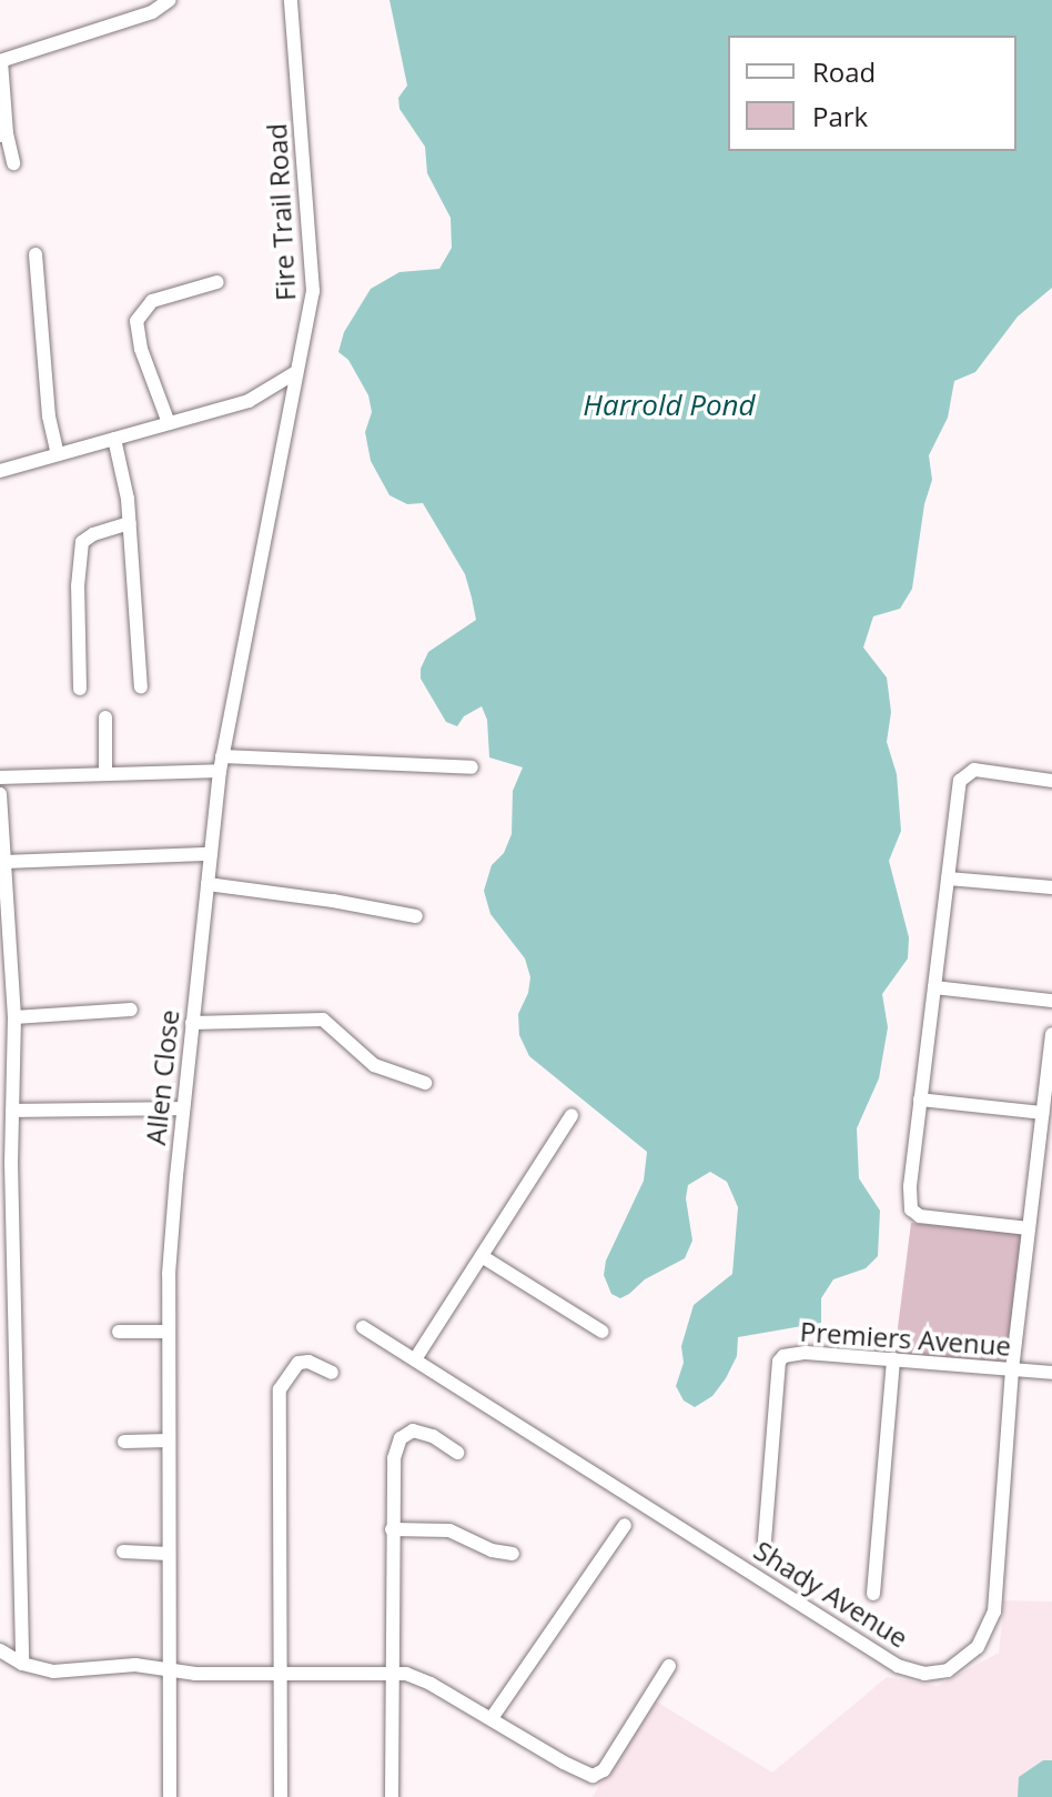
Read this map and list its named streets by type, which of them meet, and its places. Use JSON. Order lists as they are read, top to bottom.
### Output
{
  "streets": {
    "street": [
      "Fire Trail Road",
      "Allen Close",
      "Premiers Avenue",
      "Shady Avenue"
    ]
  },
  "crossings": [
    ["Fire Trail Road", "Allen Close"],
    ["Premiers Avenue", "Shady Avenue"]
  ],
  "water": ["Harrold Pond"],
  "legend": ["Road", "Park"]
}
